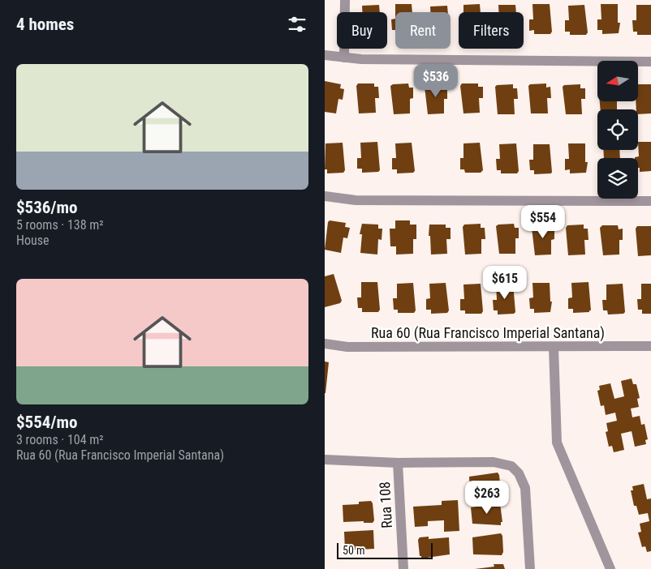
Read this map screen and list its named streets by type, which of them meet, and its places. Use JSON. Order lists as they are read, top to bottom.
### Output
{
  "streets": {
    "street": ["Rua 60 (Rua Francisco Imperial Santana)", "Rua 108"]
  },
  "scale_bar": "50 m",
  "north": "left",
  "page": {
    "heading": "4 homes",
    "chip": ["Buy", "Rent", "Filters"],
    "list": [
      {
        "name": "$536/mo",
        "note": "5 rooms · 138 m² · House"
      },
      {
        "name": "$554/mo",
        "note": "3 rooms · 104 m² · Rua 60 (Rua Francisco Imperial Santana)"
      }
    ],
    "price": [
      "$536",
      "$554",
      "$615",
      "$263"
    ],
    "scale": "50 m"
  }
}
